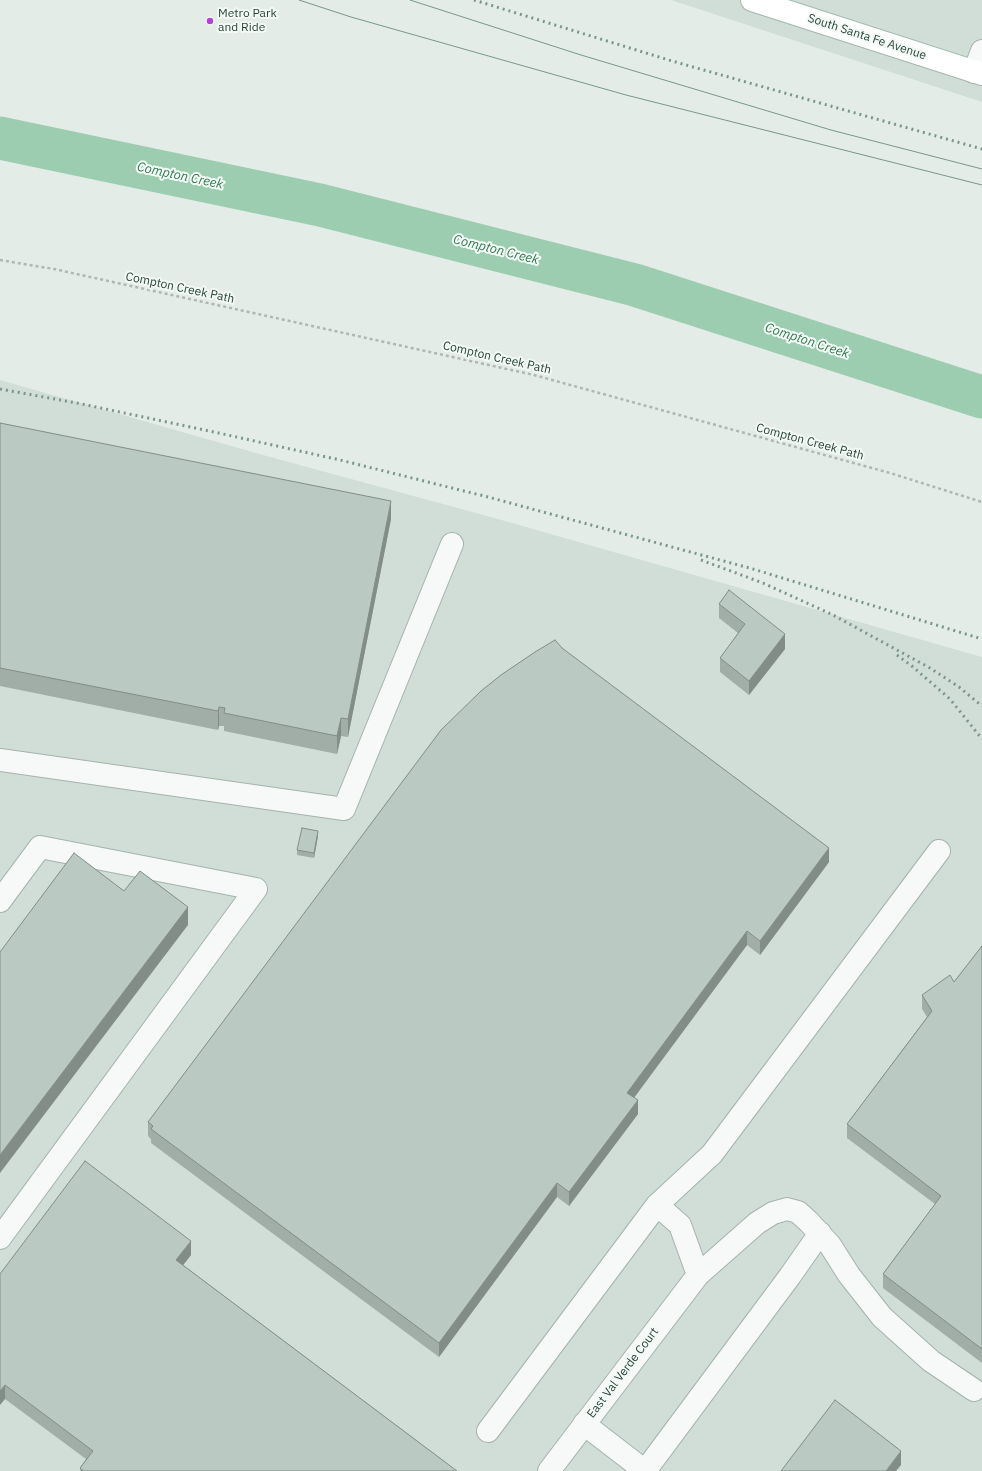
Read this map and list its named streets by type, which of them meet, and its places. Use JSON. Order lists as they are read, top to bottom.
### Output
{
  "streets": {
    "main road": ["South Santa Fe Avenue"],
    "street": ["East Val Verde Court"],
    "path": ["Compton Creek Path"]
  },
  "water": ["Compton Creek"],
  "places": ["Metro Park and Ride"]
}
